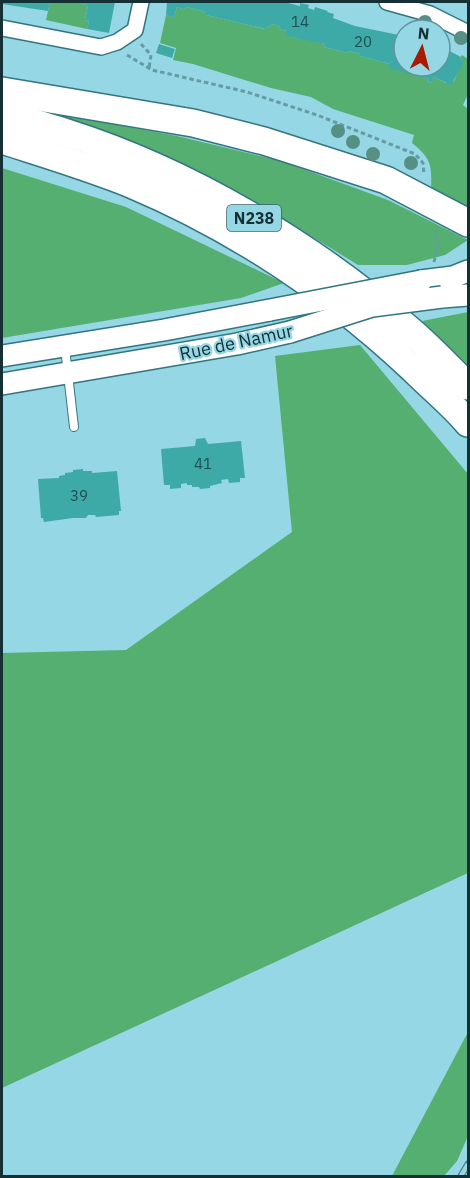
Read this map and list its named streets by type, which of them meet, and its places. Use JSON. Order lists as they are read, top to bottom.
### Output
{
  "streets": {
    "highway": ["N238"],
    "main road": ["Rue de Namur"]
  },
  "house_numbers": [
    "14",
    "20",
    "41",
    "39"
  ],
  "north": "top"
}
